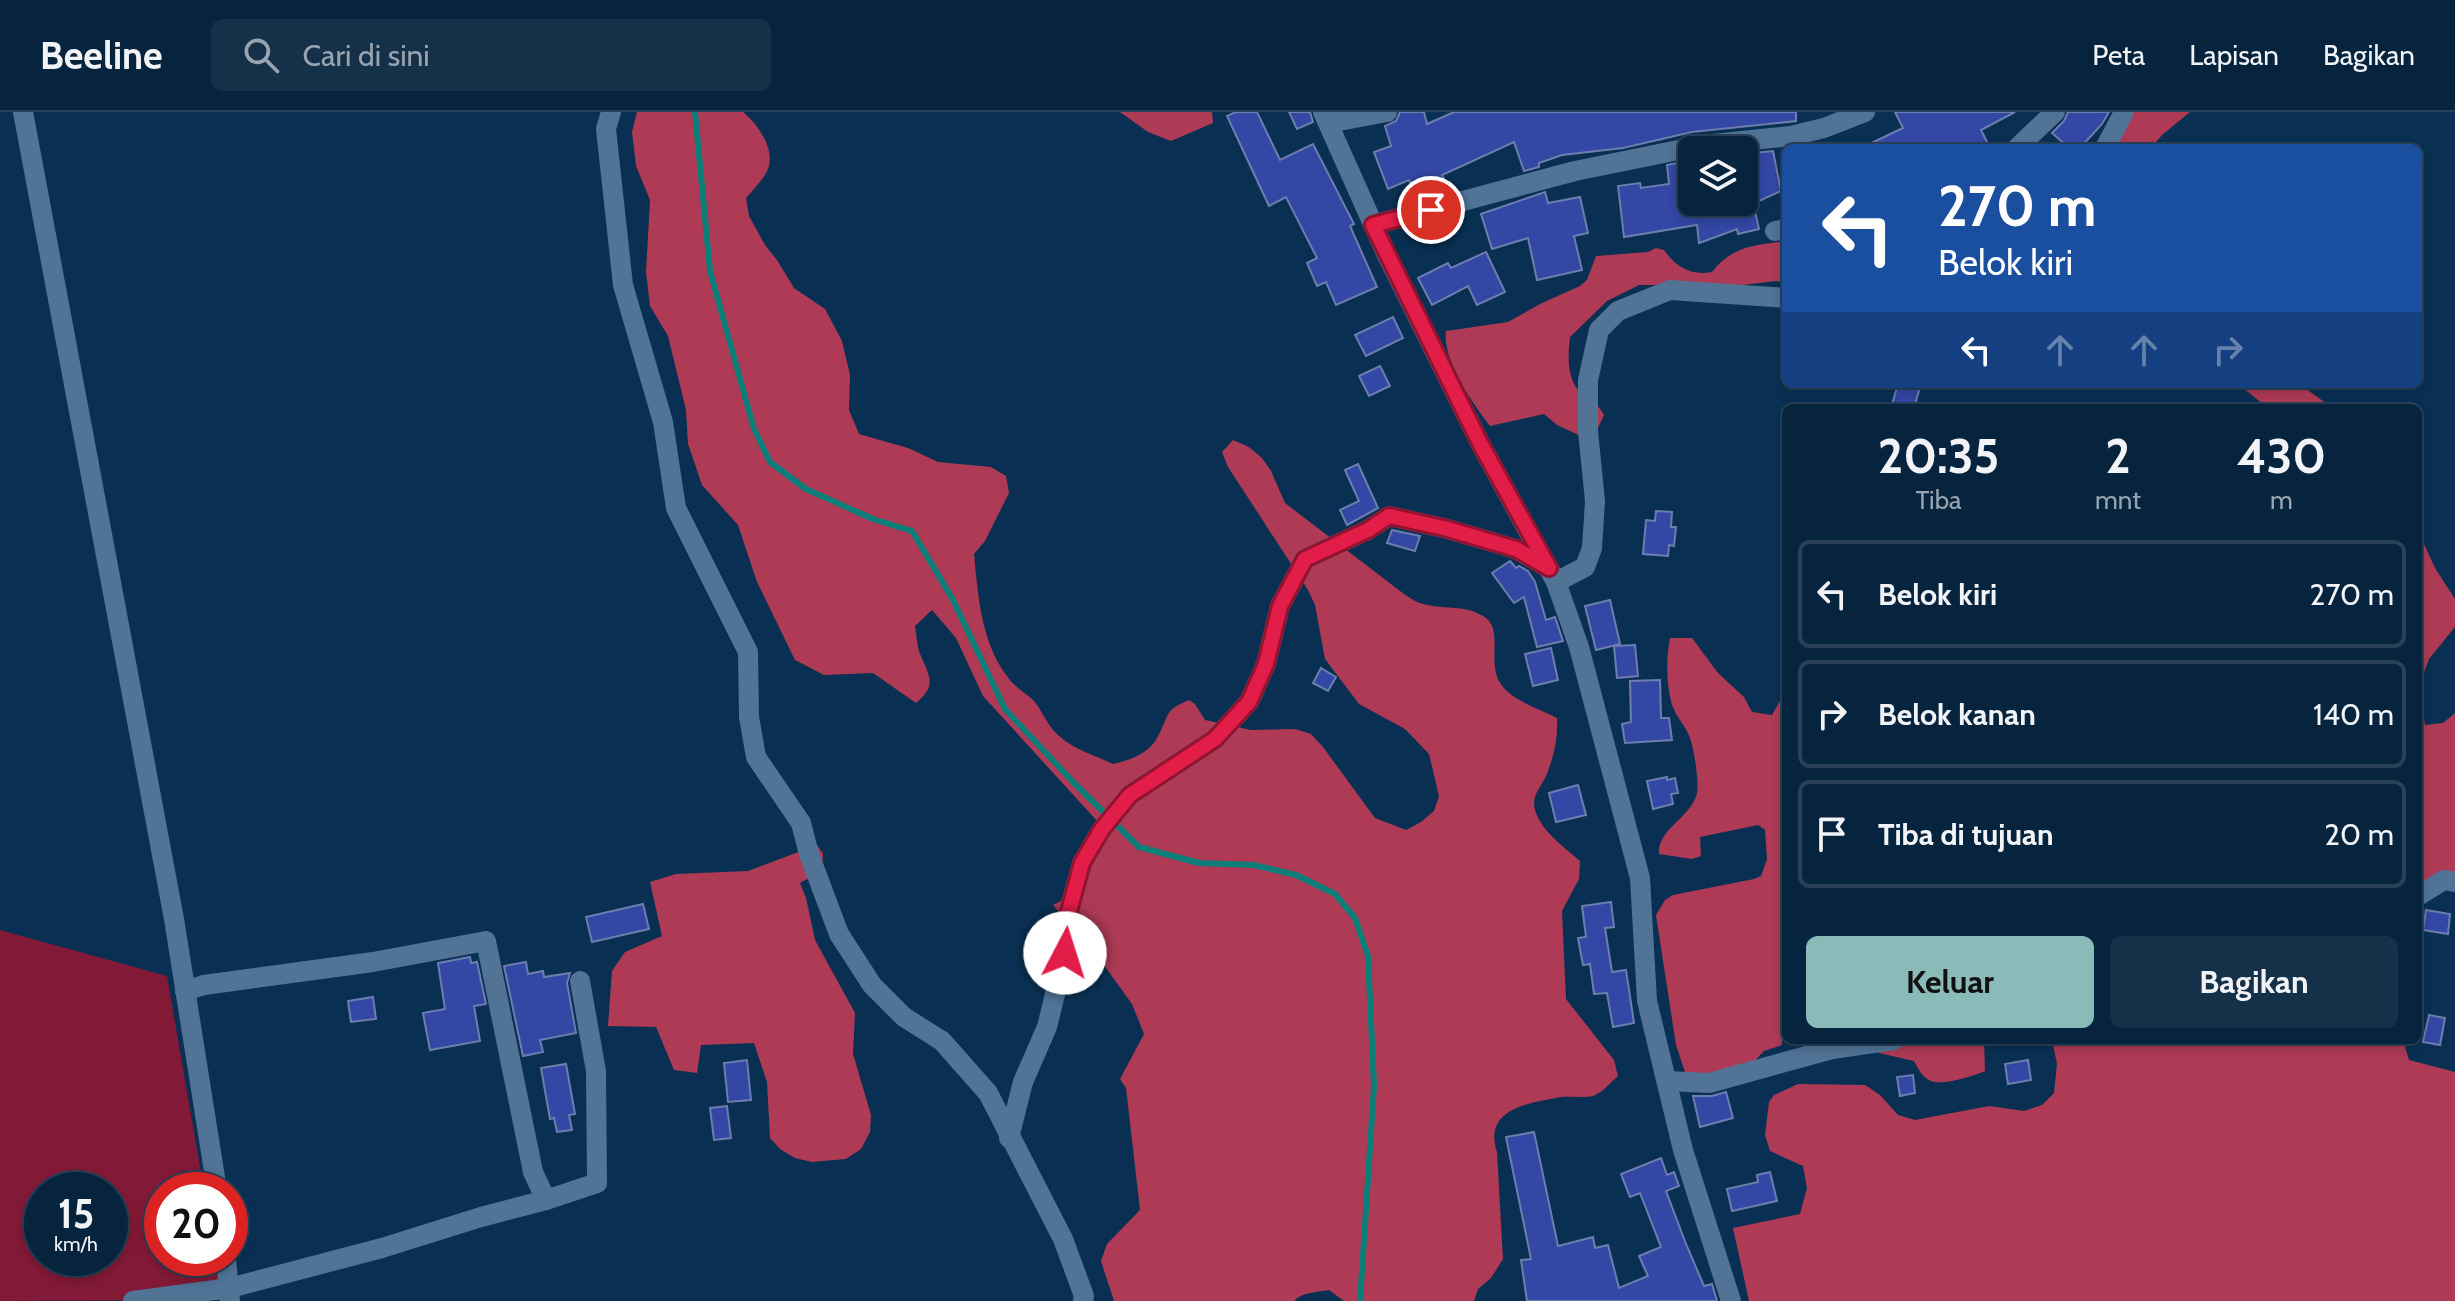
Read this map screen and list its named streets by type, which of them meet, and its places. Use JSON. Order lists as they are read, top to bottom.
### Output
{
  "page": {
    "header": "Beeline",
    "search": "Cari di sini",
    "nav": ["Peta", "Lapisan", "Bagikan"],
    "turn": ["270 m", "Belok kiri"],
    "eta": [
      "20:35",
      "Tiba",
      "2",
      "mnt",
      "430",
      "m"
    ],
    "list": [
      {
        "name": "Belok kiri",
        "value": "270 m"
      },
      {
        "name": "Belok kanan",
        "value": "140 m"
      },
      {
        "name": "Tiba di tujuan",
        "value": "20 m"
      }
    ],
    "buttons": ["Keluar", "Bagikan"],
    "speed": "15 km/h",
    "limit": "20"
  }
}
